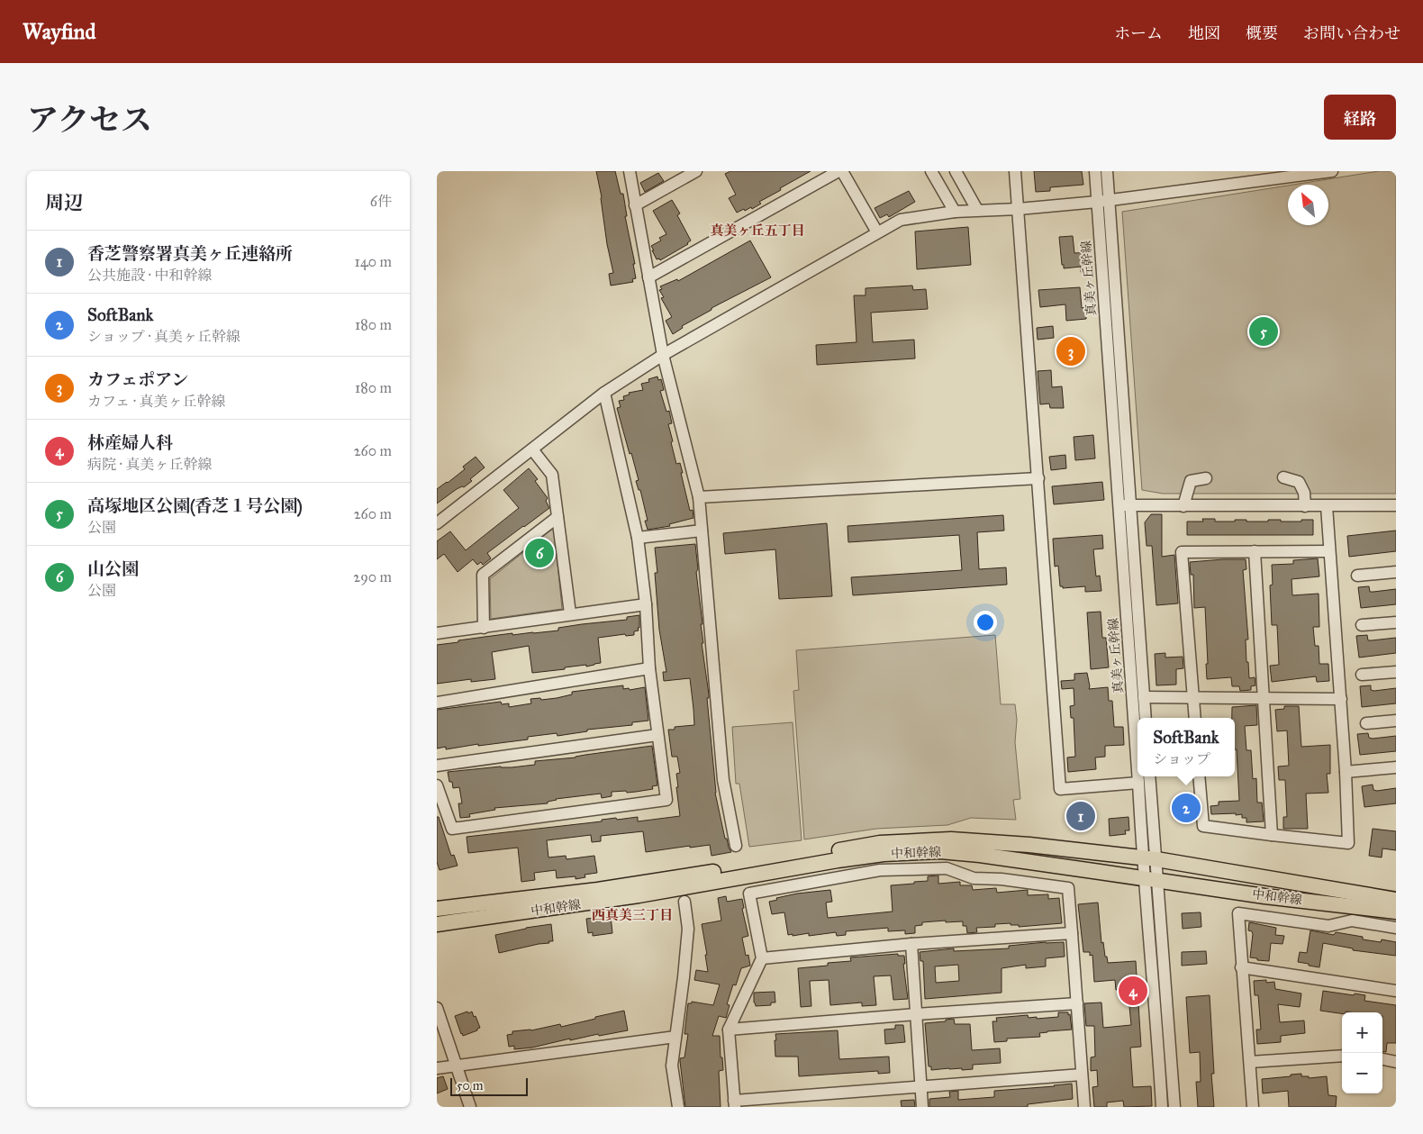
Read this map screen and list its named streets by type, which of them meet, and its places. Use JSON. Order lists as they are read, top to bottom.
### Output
{
  "streets": {
    "main road": ["中和幹線"],
    "street": ["真美ヶ丘幹線"]
  },
  "crossings": [
    ["真美ヶ丘幹線", "中和幹線"]
  ],
  "districts": ["真美ヶ丘五丁目", "西真美三丁目"],
  "scale_bar": "50 m",
  "north": "top left",
  "page": {
    "header": "Wayfind",
    "nav": [
      "ホーム",
      "地図",
      "概要",
      "お問い合わせ"
    ],
    "title": "アクセス",
    "buttons": "経路",
    "heading": ["周辺", "6件"],
    "list": [
      {
        "mark": "1",
        "name": "香芝警察署真美ヶ丘連絡所",
        "note": "公共施設 · 中和幹線",
        "value": "140 m"
      },
      {
        "mark": "2",
        "name": "SoftBank",
        "note": "ショップ · 真美ヶ丘幹線",
        "value": "180 m"
      },
      {
        "mark": "3",
        "name": "カフェポアン",
        "note": "カフェ · 真美ヶ丘幹線",
        "value": "180 m"
      },
      {
        "mark": "4",
        "name": "林産婦人科",
        "note": "病院 · 真美ヶ丘幹線",
        "value": "260 m"
      },
      {
        "mark": "5",
        "name": "高塚地区公園(香芝１号公園)",
        "note": "公園",
        "value": "260 m"
      },
      {
        "mark": "6",
        "name": "山公園",
        "note": "公園",
        "value": "290 m"
      }
    ],
    "pins": [
      "5",
      "3",
      "6",
      "2",
      "1",
      "4"
    ],
    "popup": ["SoftBank", "ショップ"],
    "map_buttons": ["+", "−"],
    "scale": "50 m"
  }
}
